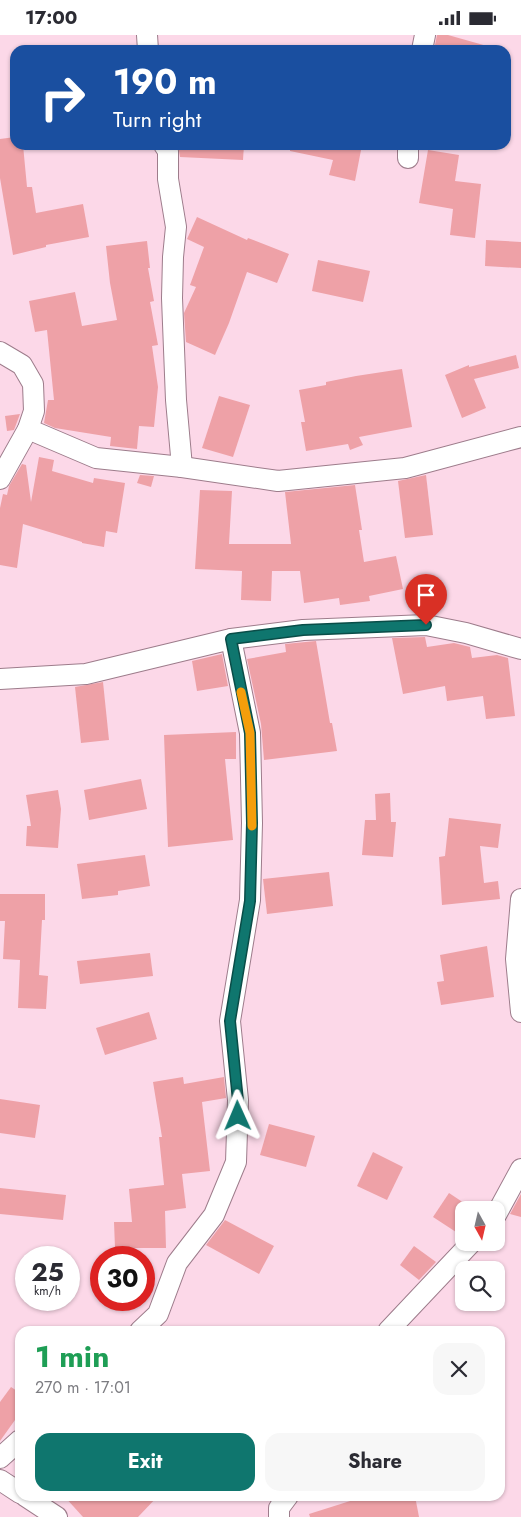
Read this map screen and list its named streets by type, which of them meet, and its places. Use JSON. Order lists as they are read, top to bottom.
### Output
{
  "north": "bottom",
  "page": {
    "status": "17:00",
    "turn": ["190 m", "Turn right"],
    "speed": "25 km/h",
    "limit": "30",
    "heading": ["1 min", "270 m · 17:01"],
    "buttons": ["Exit", "Share"]
  }
}
